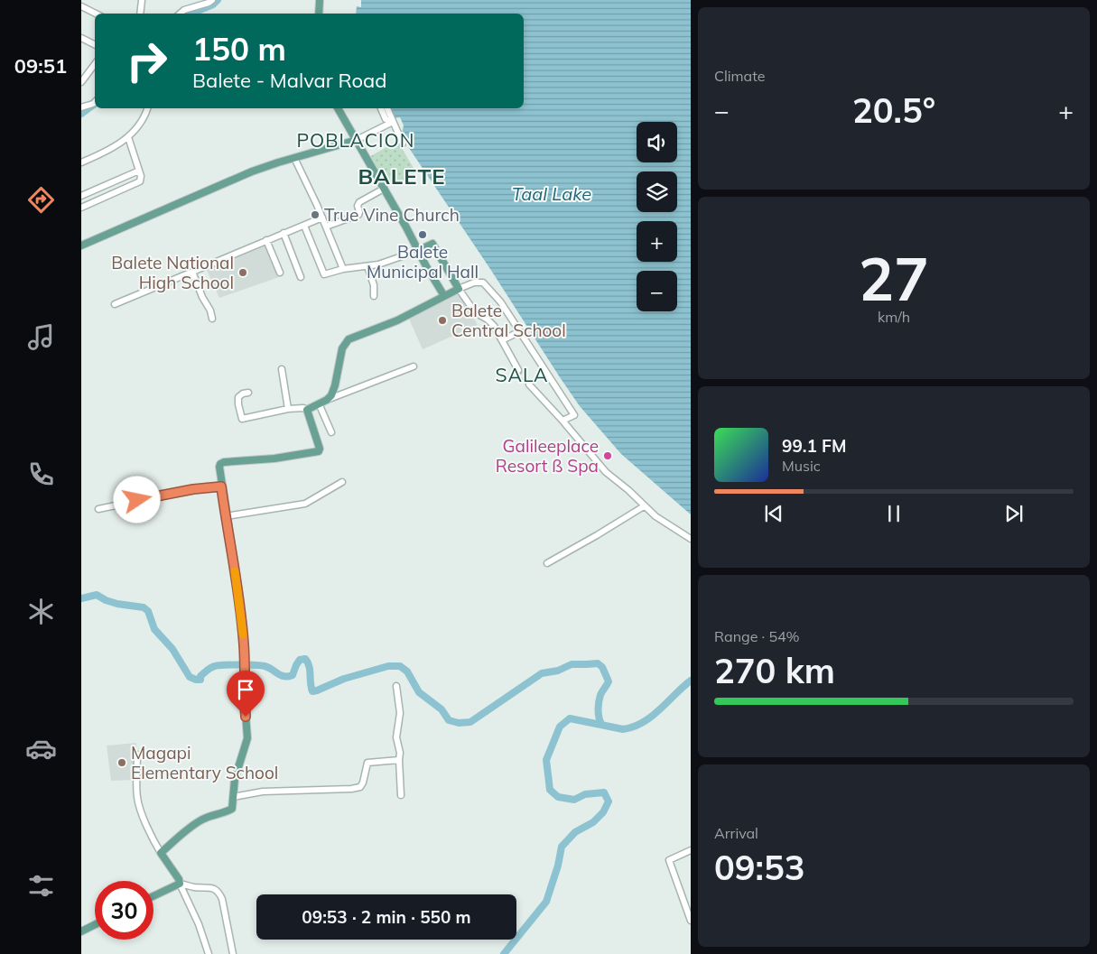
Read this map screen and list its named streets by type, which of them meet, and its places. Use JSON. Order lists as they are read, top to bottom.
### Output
{
  "districts": ["POBLACION", "BALETE", "SALA"],
  "water": ["Taal Lake"],
  "places": [
    "True Vine Church",
    "Balete Municipal Hall",
    "Balete National High School",
    "Balete Central School",
    "Galileeplace Resort ß Spa",
    "Magapi Elementary School"
  ],
  "page": {
    "tabs": "09:51",
    "tile": [
      "Climate",
      ["27", "km/h"],
      ["Range · 54%", "270 km"],
      ["Arrival", "09:53"]
    ],
    "turn": ["150 m", "Balete - Malvar Road"],
    "heat": ["−", "20.5°", "+"],
    "map_buttons": ["+", "−"],
    "song": ["99.1 FM", "Music"],
    "limit": "30",
    "trip": "09:53 · 2 min · 550 m"
  }
}
